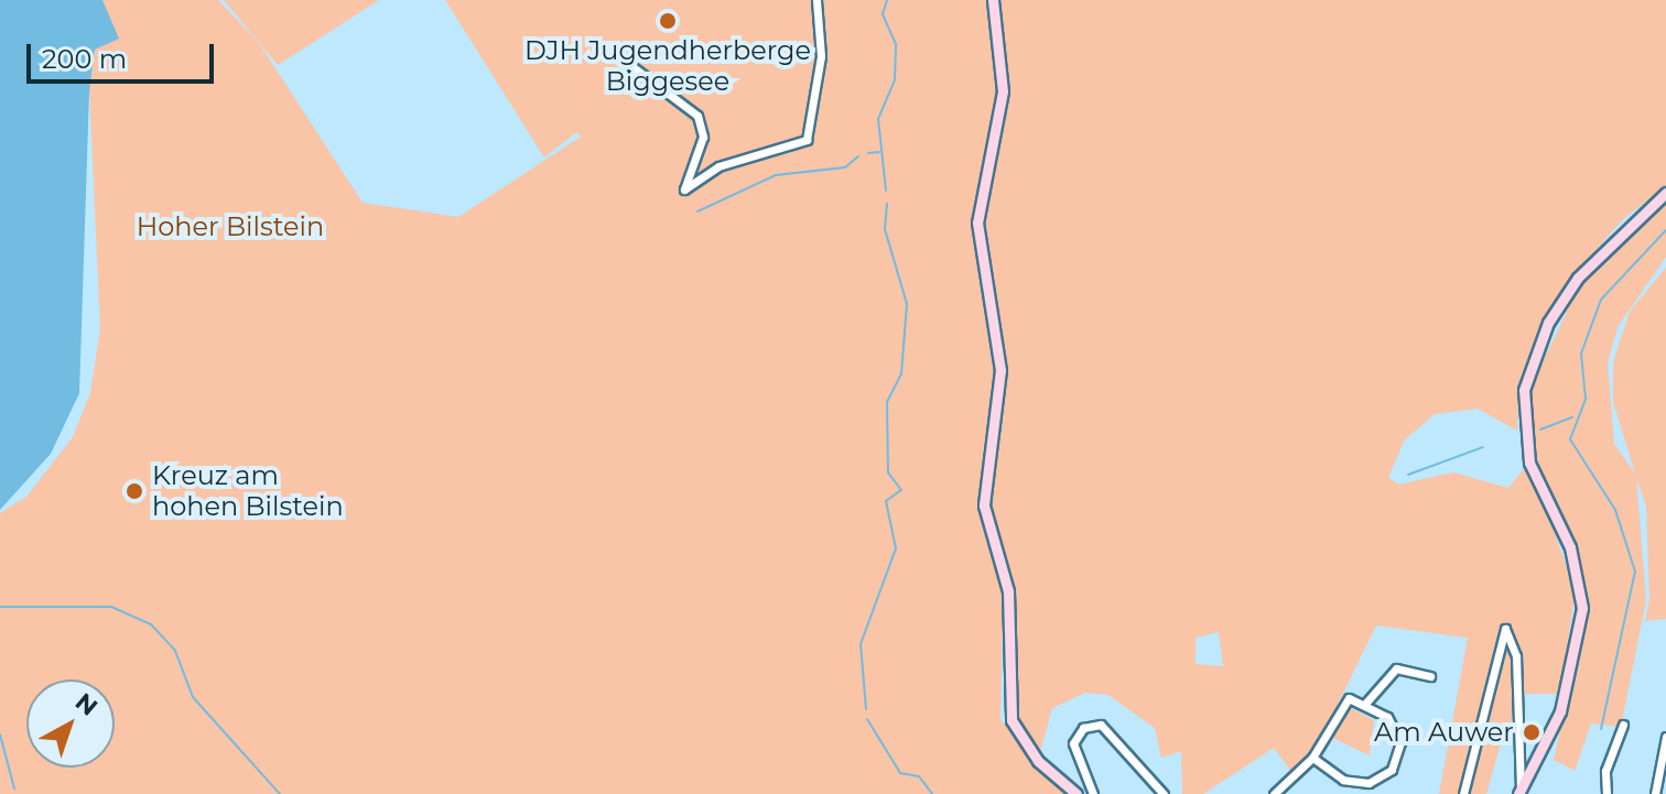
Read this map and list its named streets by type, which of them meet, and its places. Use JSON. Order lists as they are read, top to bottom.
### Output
{
  "parks": ["Hoher Bilstein"],
  "places": ["DJH Jugendherberge Biggesee", "Kreuz am hohen Bilstein", "Am Auwer"],
  "scale_bar": "200 m",
  "north": "top right"
}
